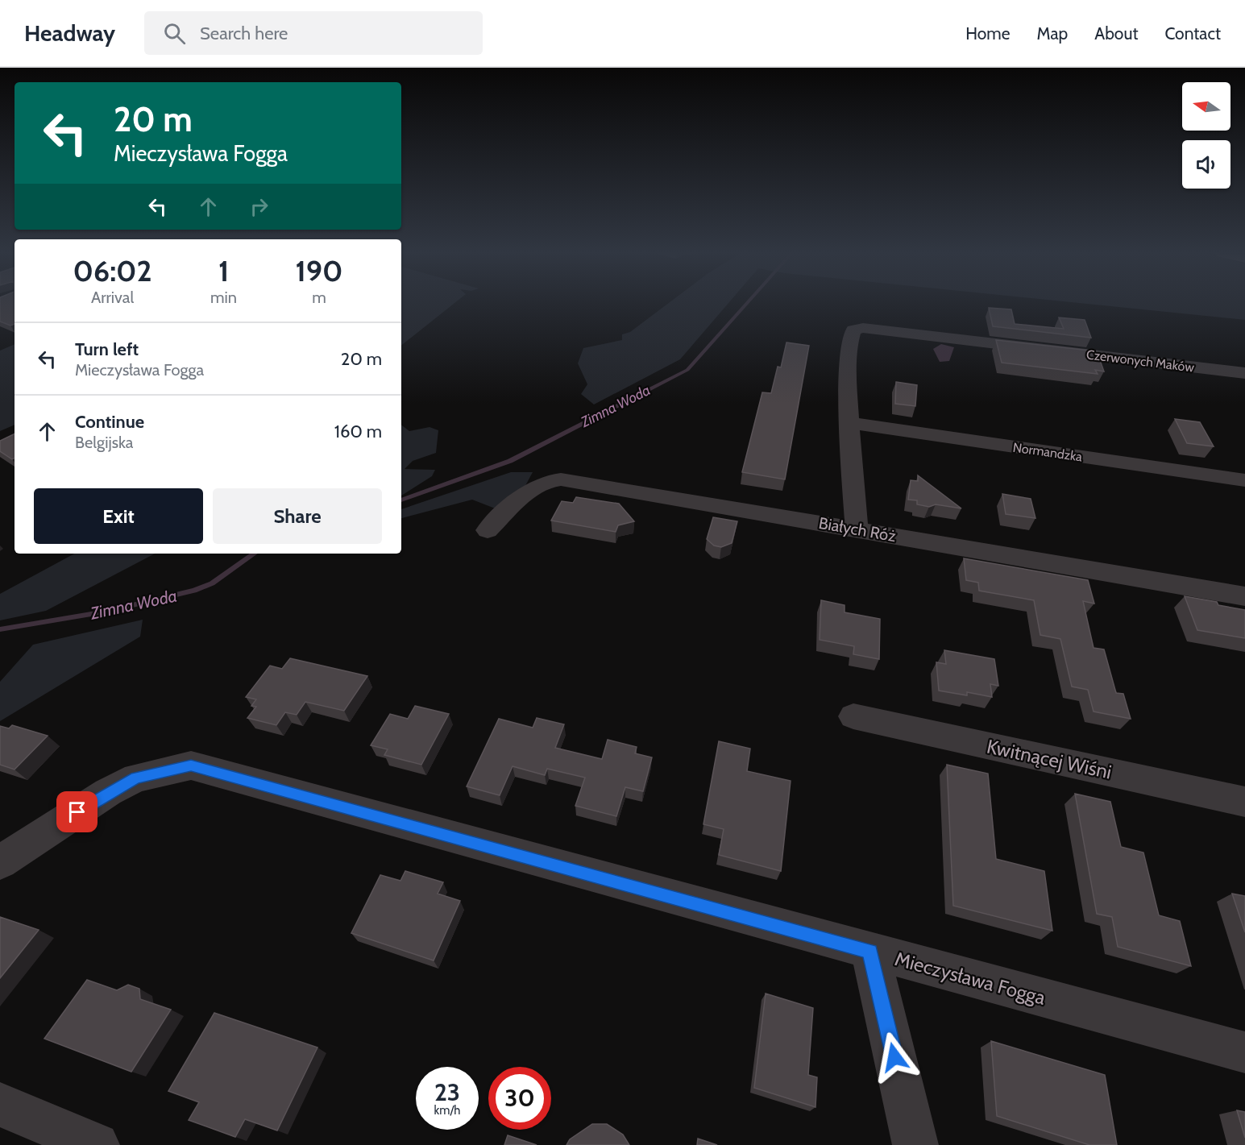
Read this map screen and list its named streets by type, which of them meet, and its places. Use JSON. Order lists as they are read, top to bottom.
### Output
{
  "streets": {
    "street": [
      "Czerwonych Maków",
      "Normandzka",
      "Białych Róż",
      "Kwitnącej Wiśni",
      "Mieczysława Fogga"
    ]
  },
  "crossings": [
    ["Czerwonych Maków", "Normandzka"]
  ],
  "water": ["Zimna Woda"],
  "north": "left",
  "page": {
    "header": "Headway",
    "search": "Search here",
    "nav": [
      "Home",
      "Map",
      "About",
      "Contact"
    ],
    "turn": ["20 m", "Mieczysława Fogga"],
    "eta": [
      "06:02",
      "Arrival",
      "1",
      "min",
      "190",
      "m"
    ],
    "list": [
      {
        "name": "Turn left",
        "note": "Mieczysława Fogga",
        "value": "20 m"
      },
      {
        "name": "Continue",
        "note": "Belgijska",
        "value": "160 m"
      }
    ],
    "buttons": ["Exit", "Share"],
    "speed": "23 km/h",
    "limit": "30"
  }
}
